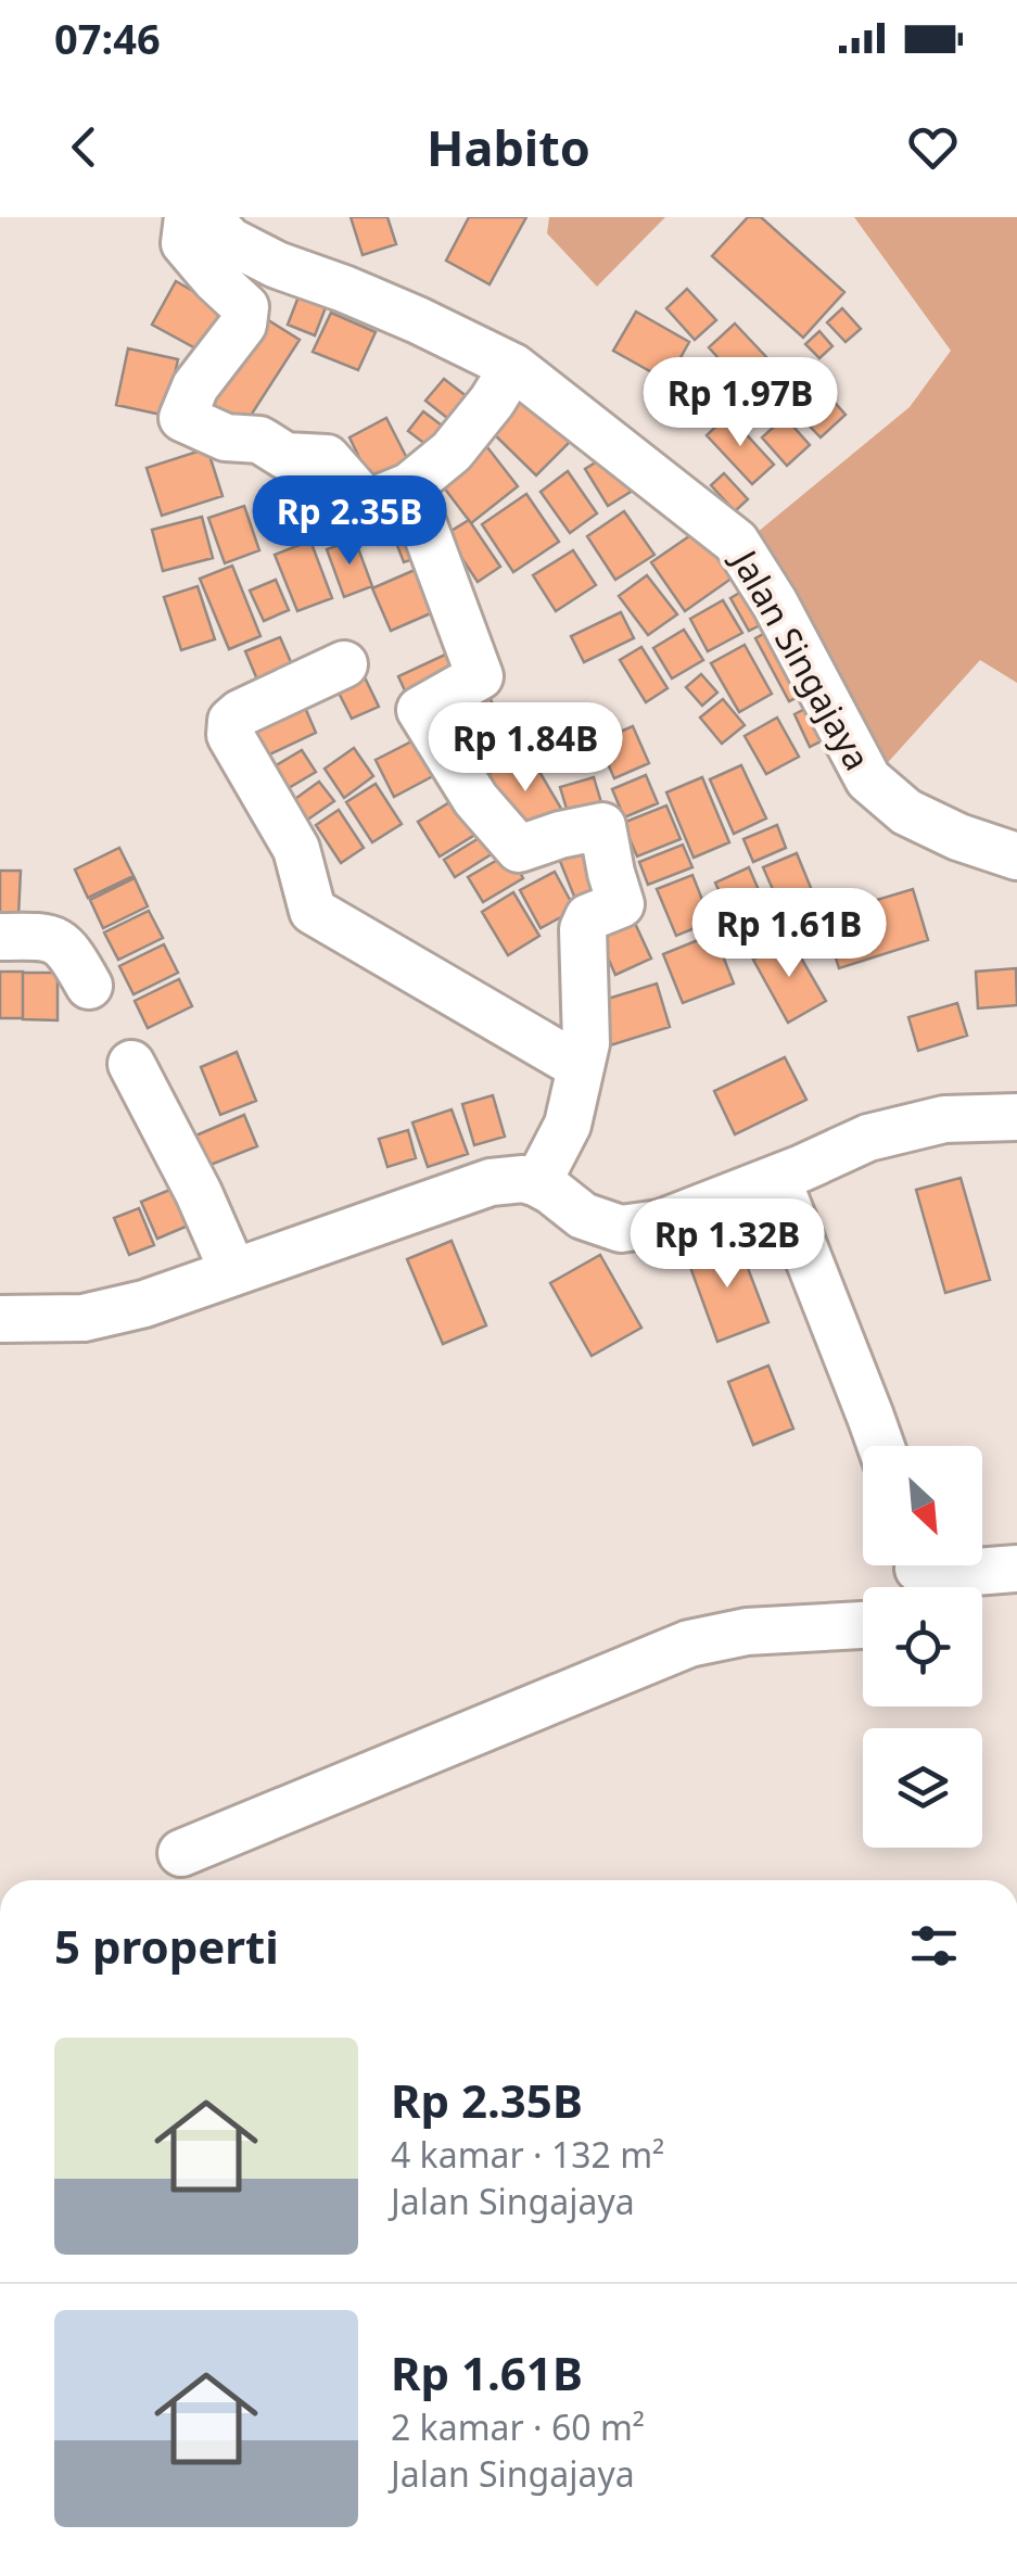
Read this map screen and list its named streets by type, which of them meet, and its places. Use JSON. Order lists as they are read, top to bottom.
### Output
{
  "streets": {
    "street": ["Jalan Singajaya"]
  },
  "north": "bottom right",
  "page": {
    "status": "07:46",
    "header": "Habito",
    "price": [
      "Rp 1.97B",
      "Rp 2.35B",
      "Rp 1.84B",
      "Rp 1.61B",
      "Rp 1.32B"
    ],
    "heading": "5 properti",
    "list": [
      {
        "name": "Rp 2.35B",
        "note": "4 kamar · 132 m² · Jalan Singajaya"
      },
      {
        "name": "Rp 1.61B",
        "note": "2 kamar · 60 m² · Jalan Singajaya"
      }
    ]
  }
}
